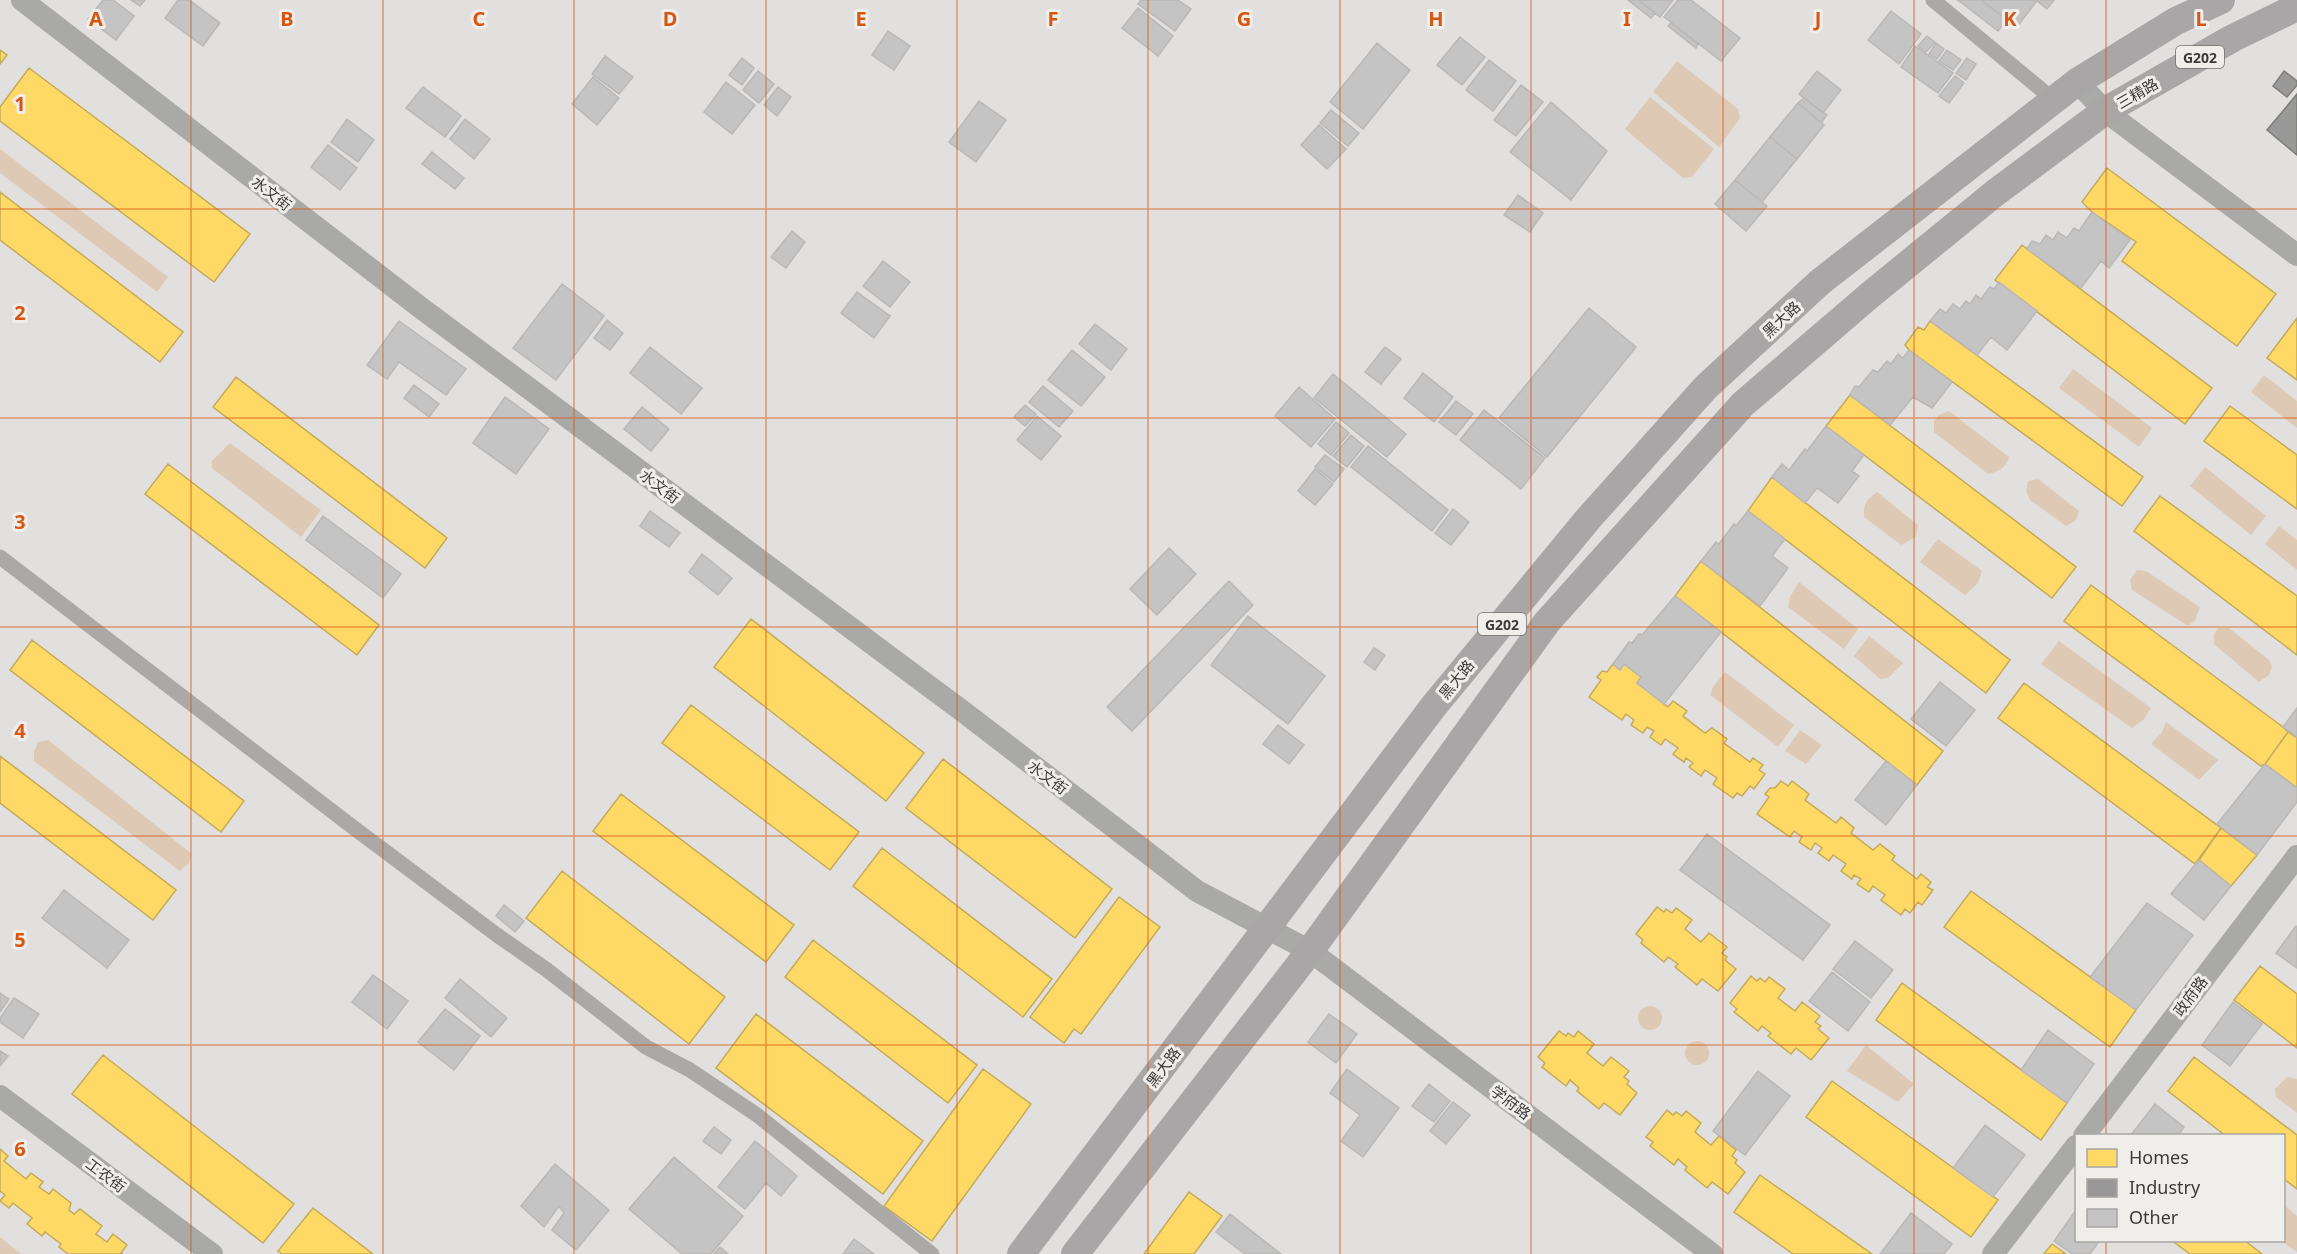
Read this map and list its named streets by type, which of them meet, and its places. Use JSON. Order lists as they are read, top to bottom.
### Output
{
  "streets": {
    "highway": ["G202", "三精路", "黑大路"],
    "street": [
      "水文街",
      "政府路",
      "学府路",
      "工农街"
    ]
  },
  "crossings": [
    ["G202", "三精路"],
    ["G202", "水文街"],
    ["G202", "黑大路"],
    ["G202", "学府路"],
    ["水文街", "黑大路"],
    ["水文街", "学府路"]
  ],
  "legend": ["Homes", "Industry", "Other"],
  "grid": {
    "columns": [
      "A",
      "B",
      "C",
      "D",
      "E",
      "F",
      "G",
      "H",
      "I",
      "J",
      "K",
      "L"
    ],
    "rows": [
      "1",
      "2",
      "3",
      "4",
      "5",
      "6"
    ]
  }
}
